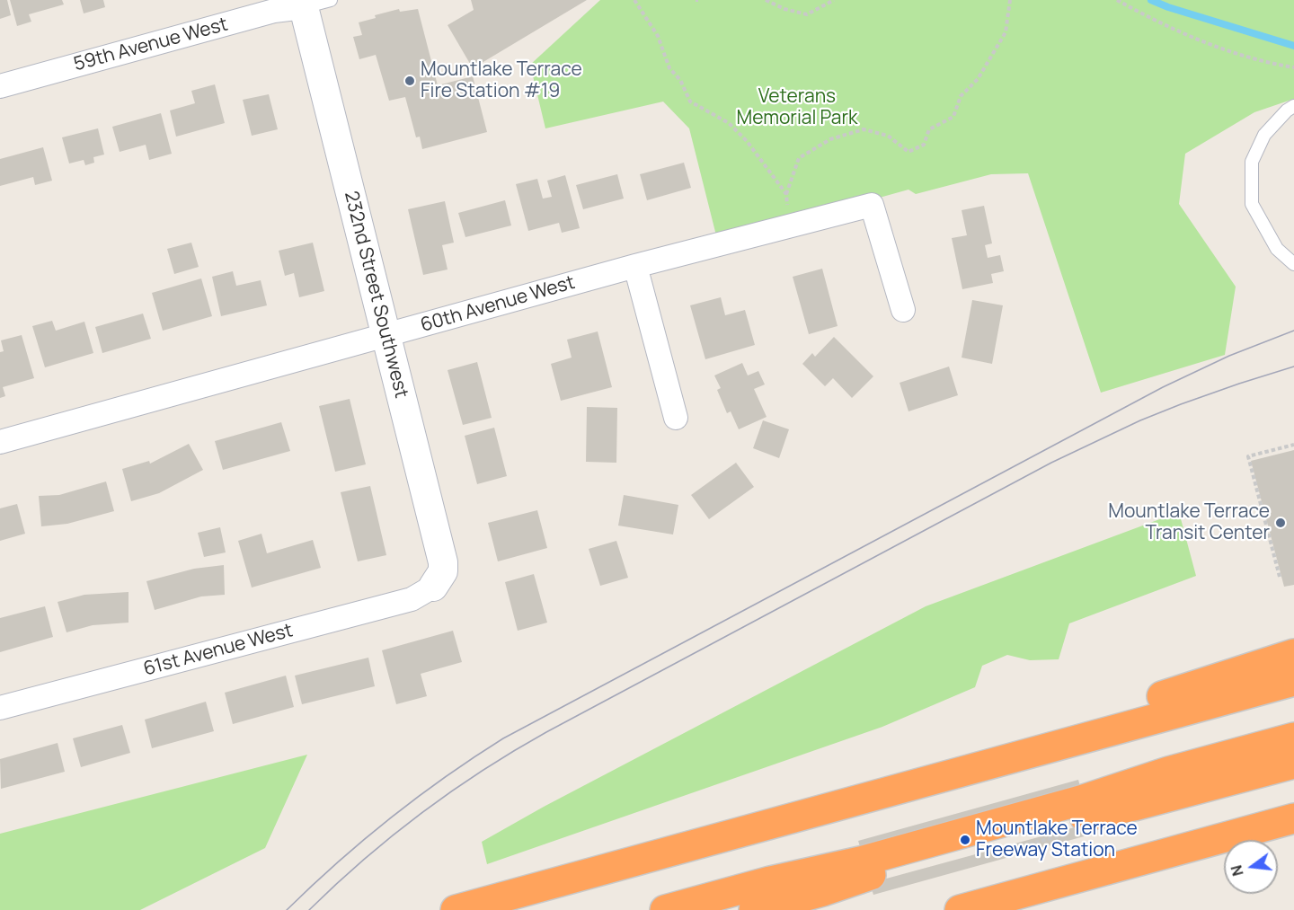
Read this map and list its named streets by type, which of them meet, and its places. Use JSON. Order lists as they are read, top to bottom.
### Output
{
  "streets": {
    "street": [
      "59th Avenue West",
      "232nd Street Southwest",
      "60th Avenue West",
      "61st Avenue West"
    ]
  },
  "crossings": [
    ["59th Avenue West", "232nd Street Southwest"],
    ["232nd Street Southwest", "60th Avenue West"],
    ["232nd Street Southwest", "61st Avenue West"]
  ],
  "parks": ["Veterans Memorial Park"],
  "places": ["Mountlake Terrace Fire Station #19", "Mountlake Terrace Transit Center", "Mountlake Terrace Freeway Station"],
  "north": "left"
}
